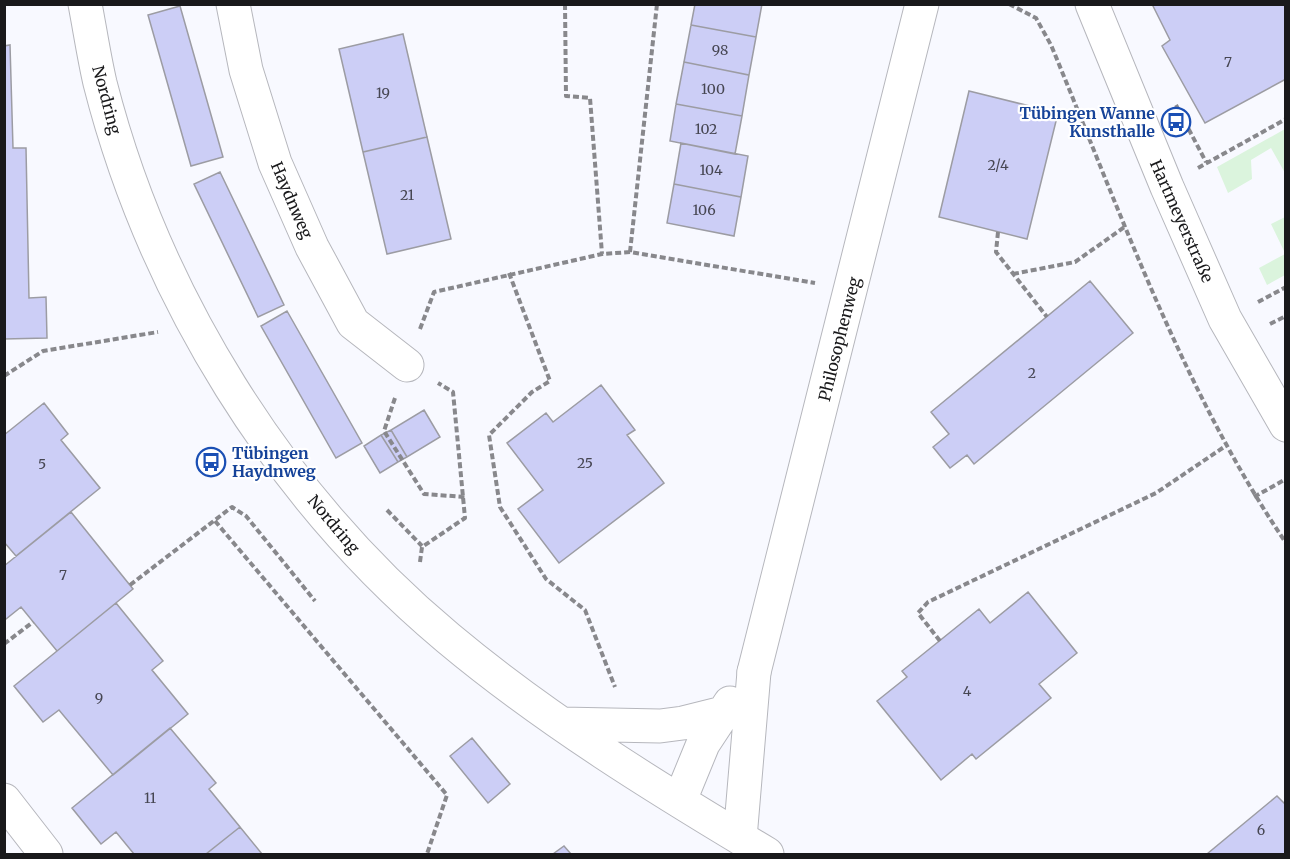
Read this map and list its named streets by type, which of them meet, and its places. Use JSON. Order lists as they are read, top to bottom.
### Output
{
  "streets": {
    "street": [
      "Nordring",
      "Haydnweg",
      "Hartmeyerstraße",
      "Philosophenweg"
    ]
  },
  "places": {
    "bus stop": ["Tübingen Wanne Kunsthalle", "Tübingen Haydnweg"]
  },
  "house_numbers": [
    "98",
    "7",
    "100",
    "19",
    "102",
    "2/4",
    "104",
    "21",
    "106",
    "2",
    "25",
    "5",
    "7",
    "4",
    "9",
    "11",
    "6"
  ]
}
